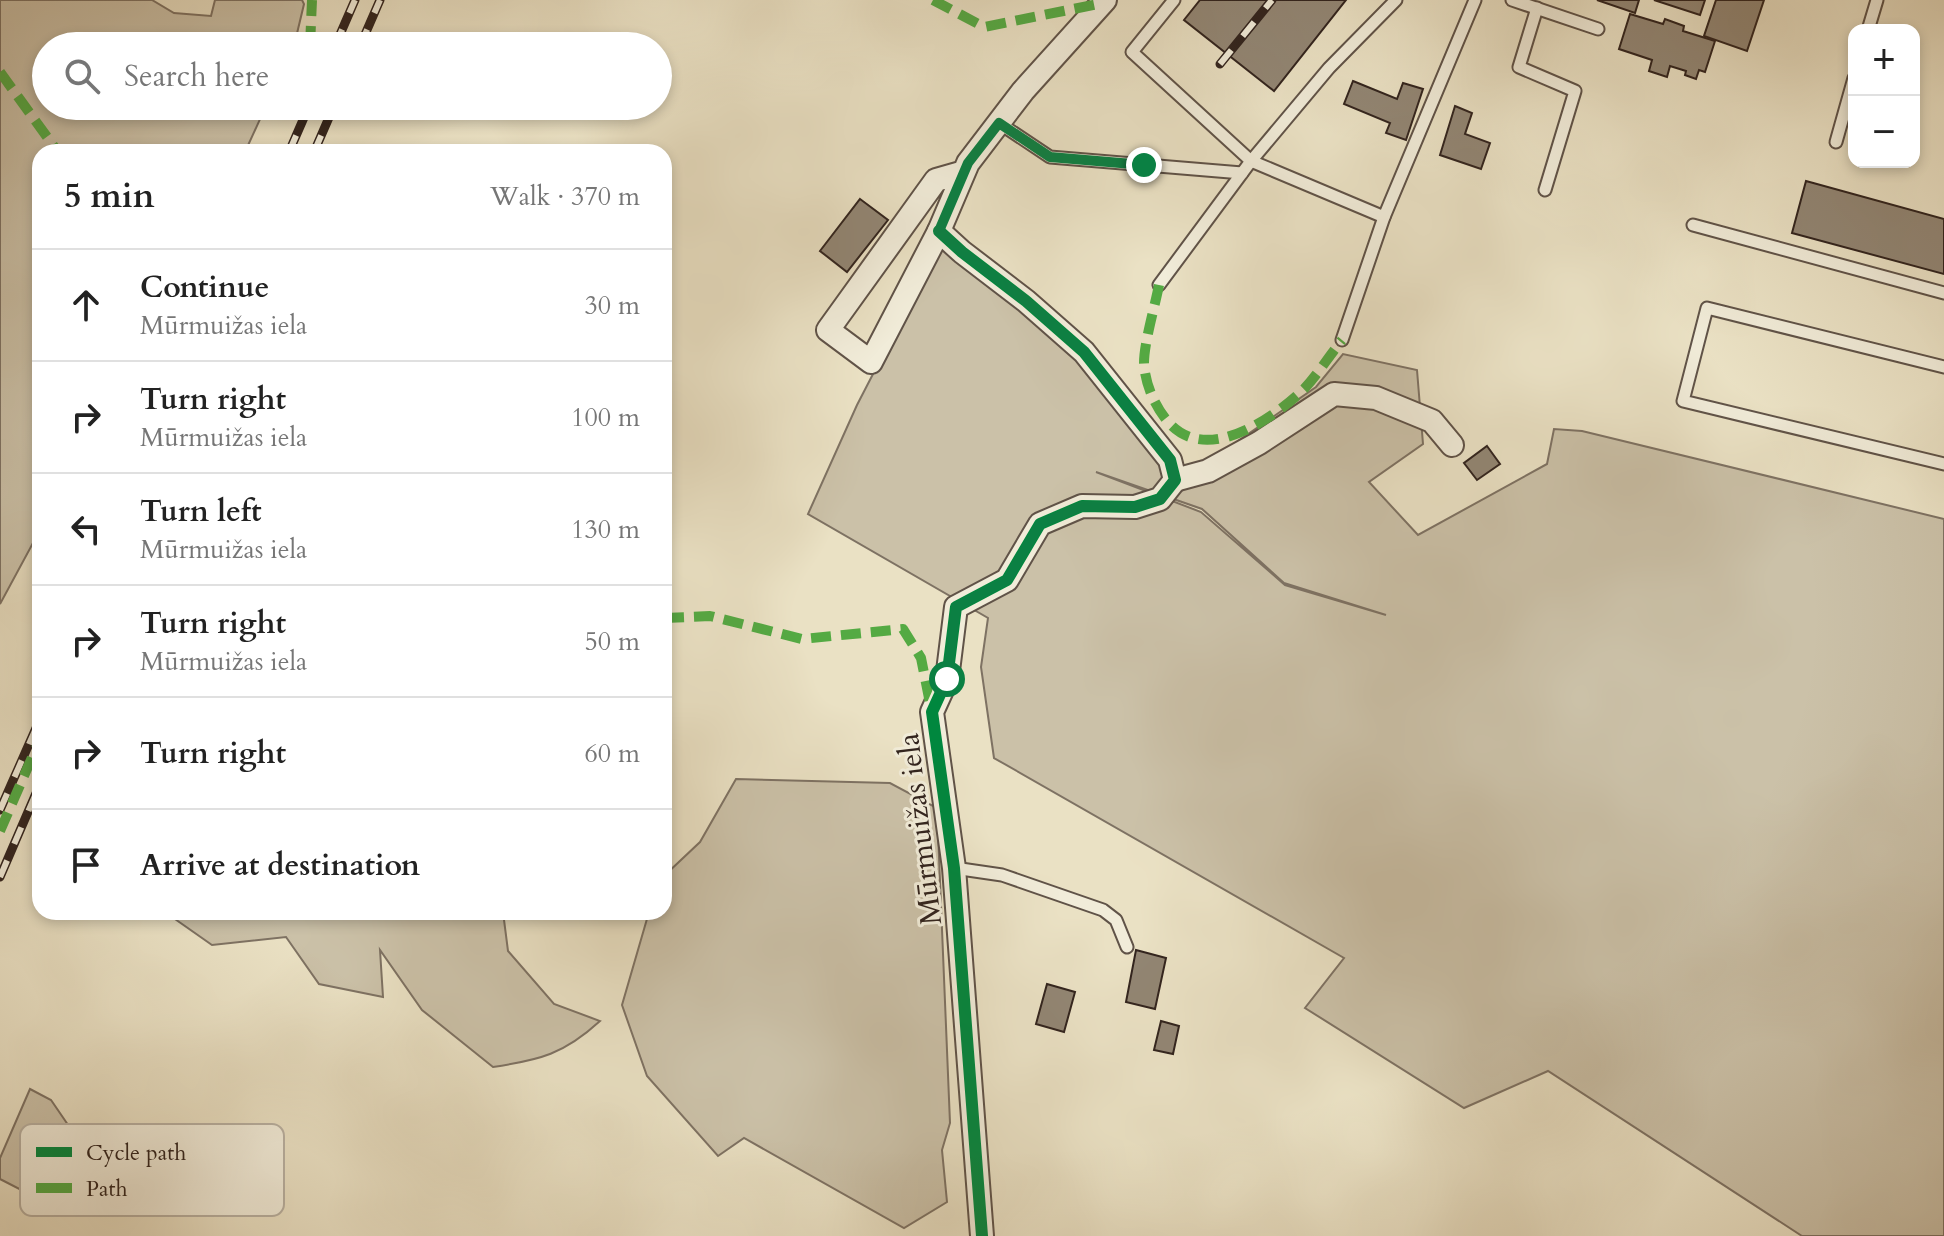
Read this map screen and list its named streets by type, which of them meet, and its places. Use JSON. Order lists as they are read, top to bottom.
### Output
{
  "streets": {
    "street": ["Mūrmuižas iela"]
  },
  "legend": ["Cycle path", "Path"],
  "page": {
    "map_buttons": ["+", "−"],
    "search": "Search here",
    "heading": ["5 min", "Walk · 370 m"],
    "list": [
      ["Continue", "Mūrmuižas iela", "30 m"],
      ["Turn right", "Mūrmuižas iela", "100 m"],
      ["Turn left", "Mūrmuižas iela", "130 m"],
      ["Turn right", "Mūrmuižas iela", "50 m"],
      ["Turn right", "60 m"],
      "Arrive at destination"
    ]
  }
}
